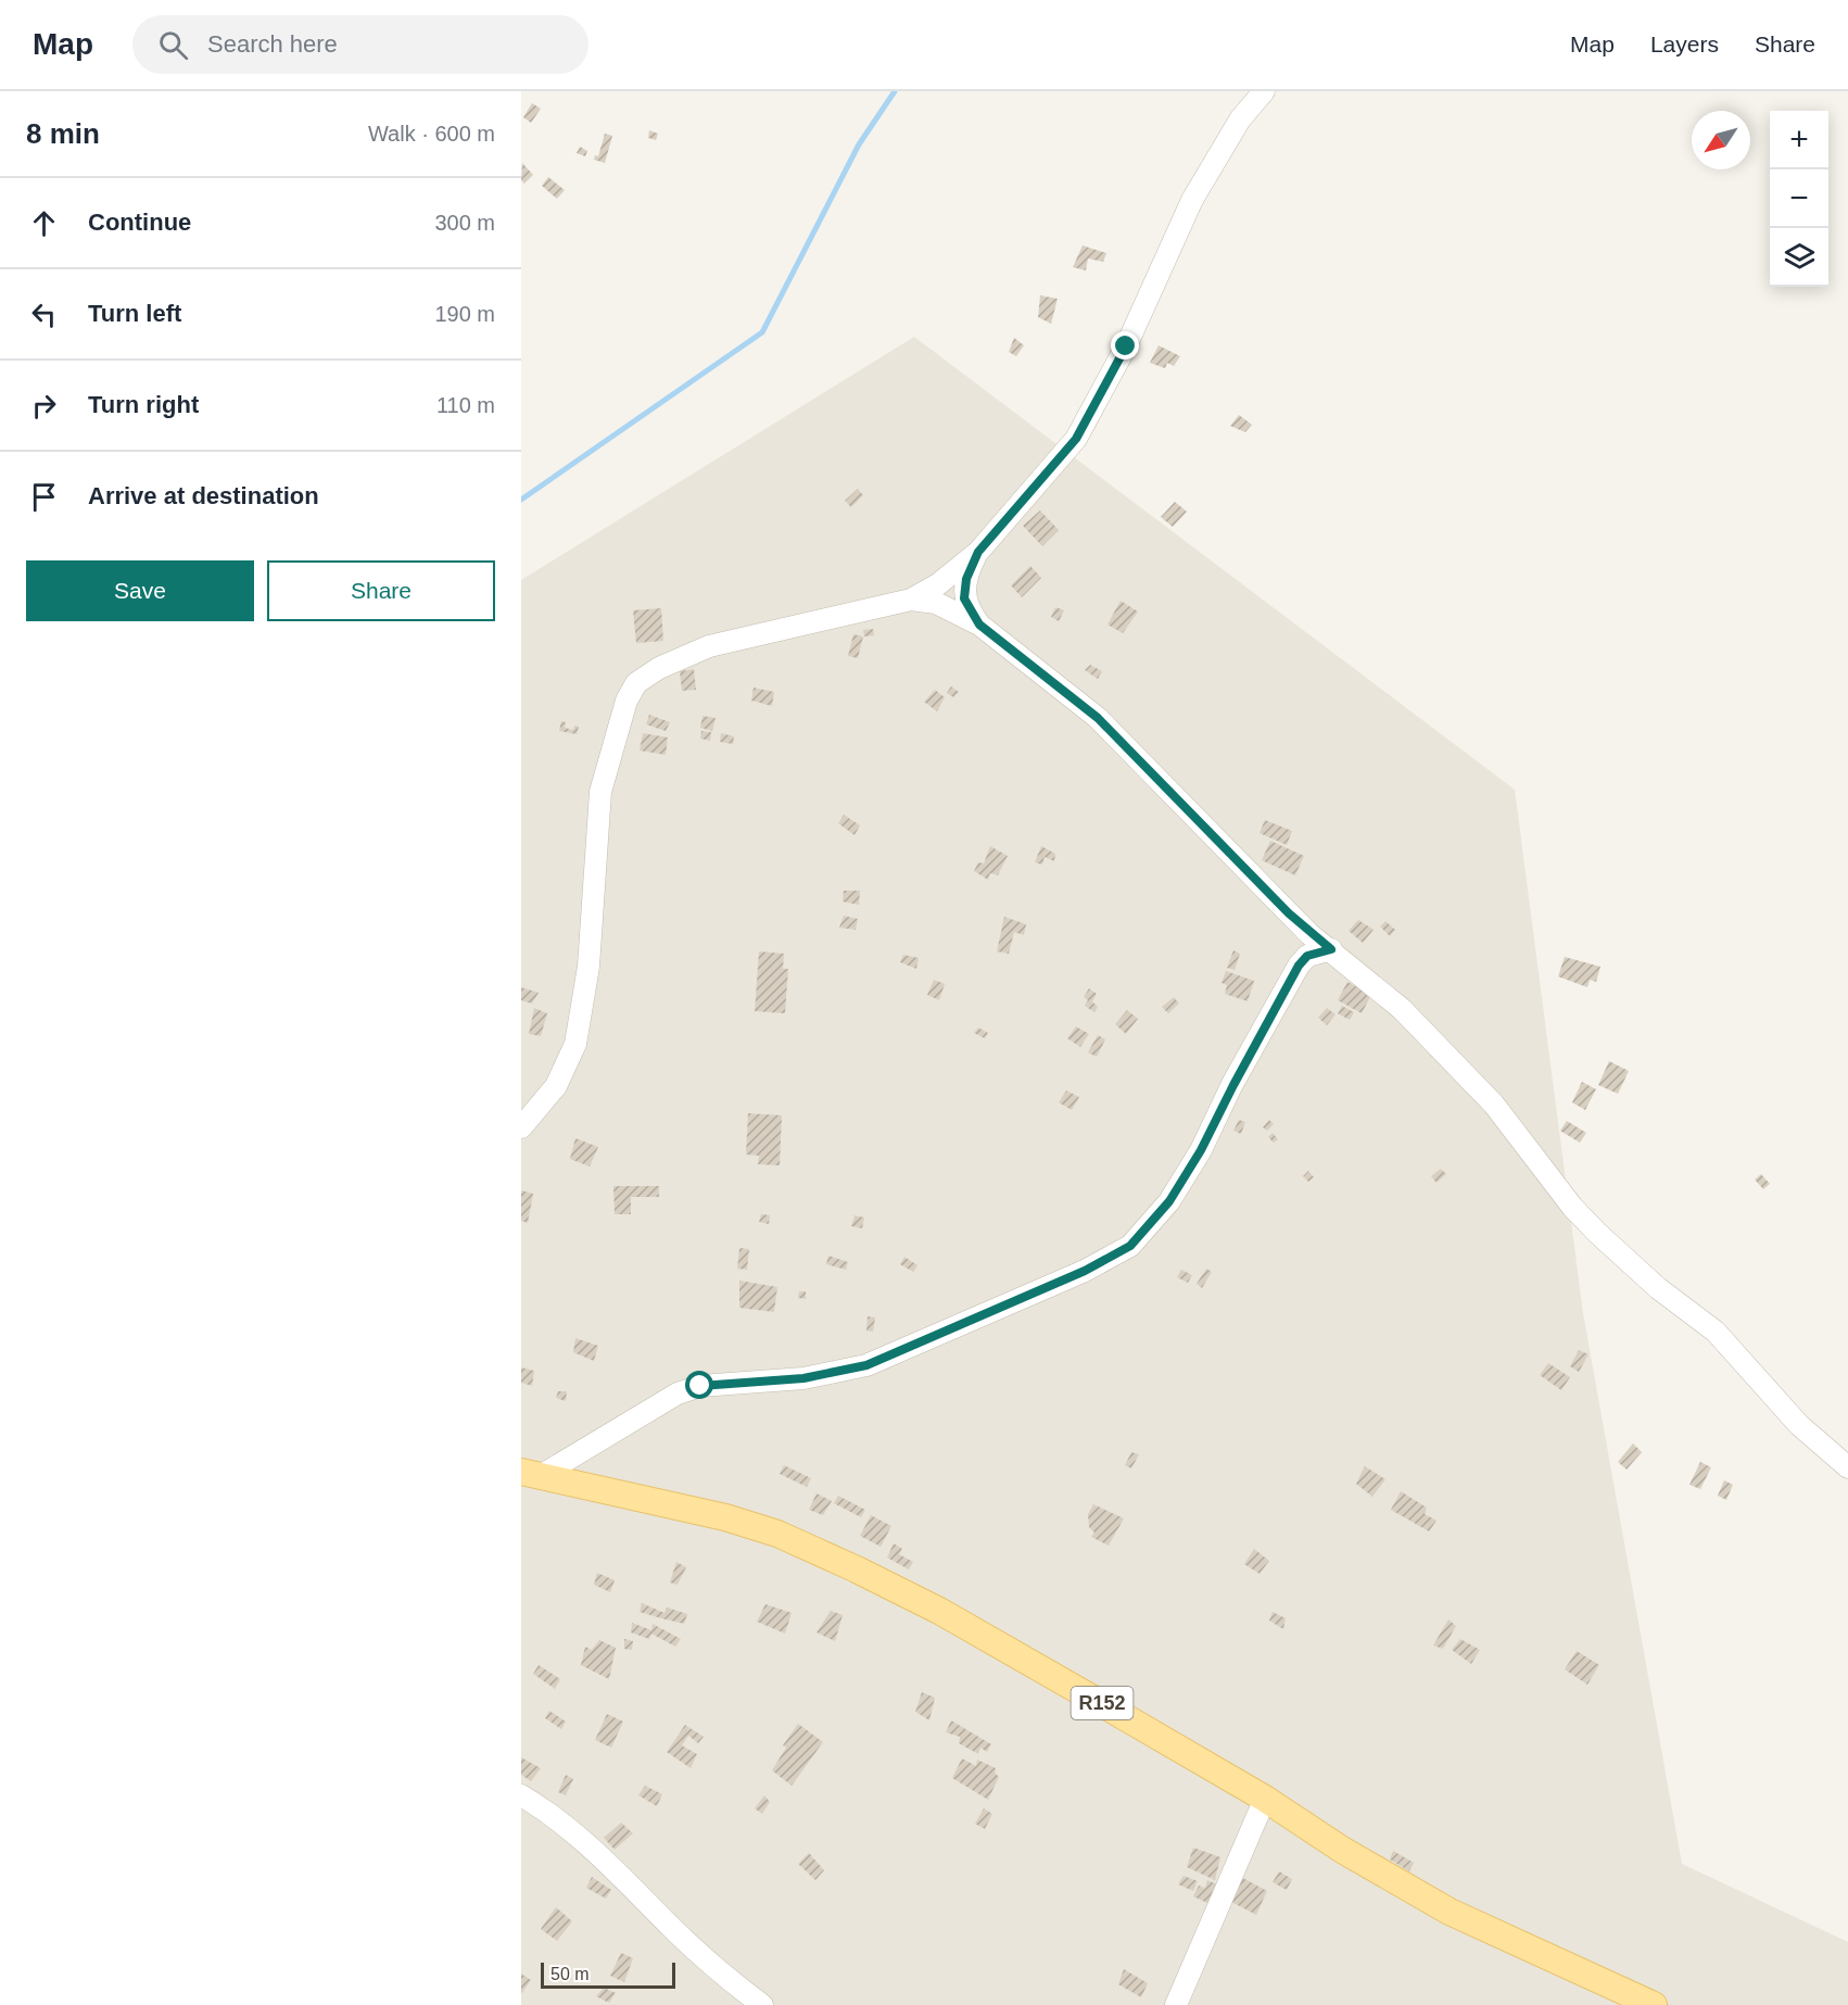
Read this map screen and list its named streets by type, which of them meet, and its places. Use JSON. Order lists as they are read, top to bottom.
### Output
{
  "streets": {
    "main road": ["R152"]
  },
  "scale_bar": "50 m",
  "north": "bottom left",
  "page": {
    "header": "Map",
    "search": "Search here",
    "nav": ["Map", "Layers", "Share"],
    "heading": ["8 min", "Walk · 600 m"],
    "map_buttons": ["+", "−"],
    "list": [
      ["Continue", "300 m"],
      ["Turn left", "190 m"],
      ["Turn right", "110 m"],
      "Arrive at destination"
    ],
    "buttons": ["Save", "Share"],
    "scale": "50 m"
  }
}
